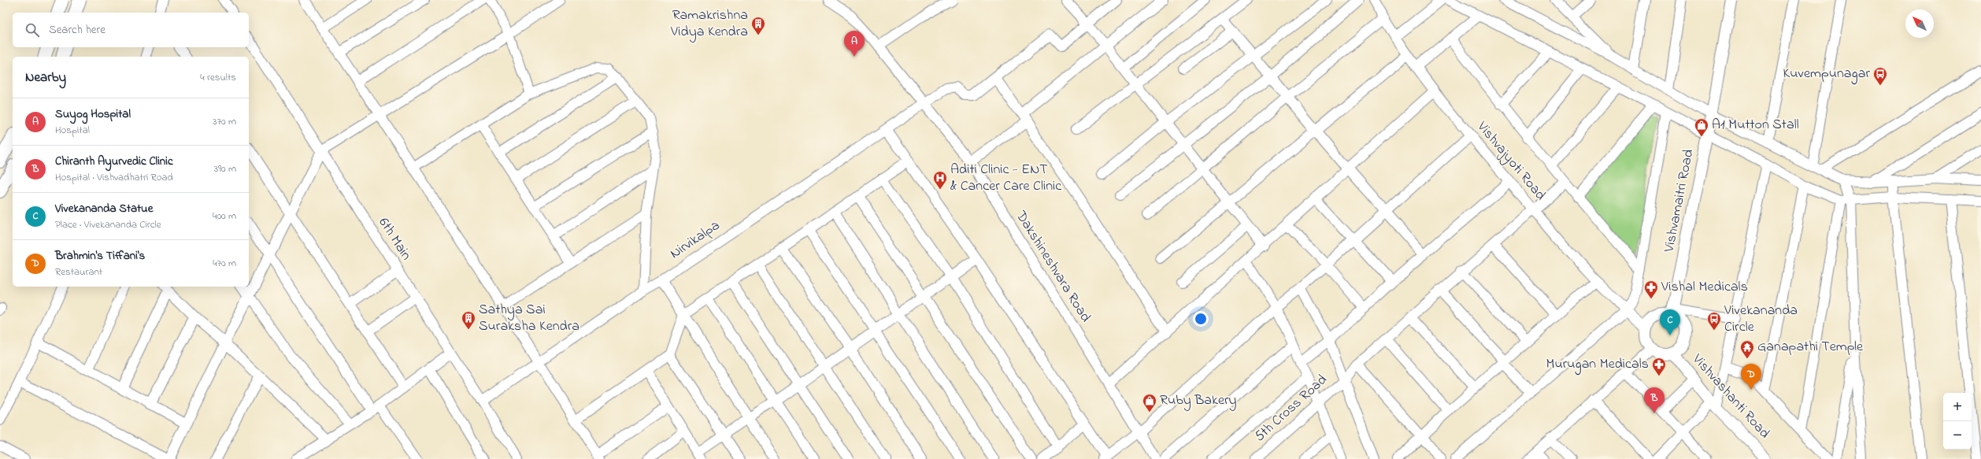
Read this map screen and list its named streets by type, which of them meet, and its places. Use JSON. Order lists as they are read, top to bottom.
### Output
{
  "streets": {
    "street": [
      "Vishvajyoti Road",
      "Vishvamaitri Road",
      "6th Main",
      "Nirvikalpa",
      "Dakshineshvara Road",
      "Vishvashanti Road",
      "5th Cross Road"
    ]
  },
  "crossings": [
    ["Vishvajyoti Road", "Vishvamaitri Road"],
    ["Vishvajyoti Road", "Vishvashanti Road"],
    ["Vishvajyoti Road", "5th Cross Road"],
    ["Vishvamaitri Road", "Vishvashanti Road"],
    ["6th Main", "Nirvikalpa"],
    ["Nirvikalpa", "Dakshineshvara Road"]
  ],
  "places": {
    "building": ["Ramakrishna Vidya Kendra", "Sathya Sai Suraksha Kendra"],
    "bus stop": ["Kuvempunagar", "Vivekananda Circle"],
    "shop": ["A1 Mutton Stall", "Ruby Bakery"],
    "hospital": ["Aditi Clinic - ENT & Cancer Care Clinic"],
    "pharmacy": ["Vishal Medicals", "Murugan Medicals"],
    "temple": ["Ganapathi Temple"]
  },
  "north": "top left",
  "page": {
    "search": "Search here",
    "pins": [
      "A",
      "C",
      "D",
      "B"
    ],
    "heading": ["Nearby", "4 results"],
    "list": [
      {
        "mark": "A",
        "name": "Suyog Hospital",
        "note": "Hospital",
        "value": "370 m"
      },
      {
        "mark": "B",
        "name": "Chiranth Ayurvedic Clinic",
        "note": "Hospital · Vishvadhatri Road",
        "value": "390 m"
      },
      {
        "mark": "C",
        "name": "Vivekananda Statue",
        "note": "Place · Vivekananda Circle",
        "value": "400 m"
      },
      {
        "mark": "D",
        "name": "Brahmin's Tiffani's",
        "note": "Restaurant",
        "value": "470 m"
      }
    ],
    "map_buttons": ["+", "−"]
  }
}
